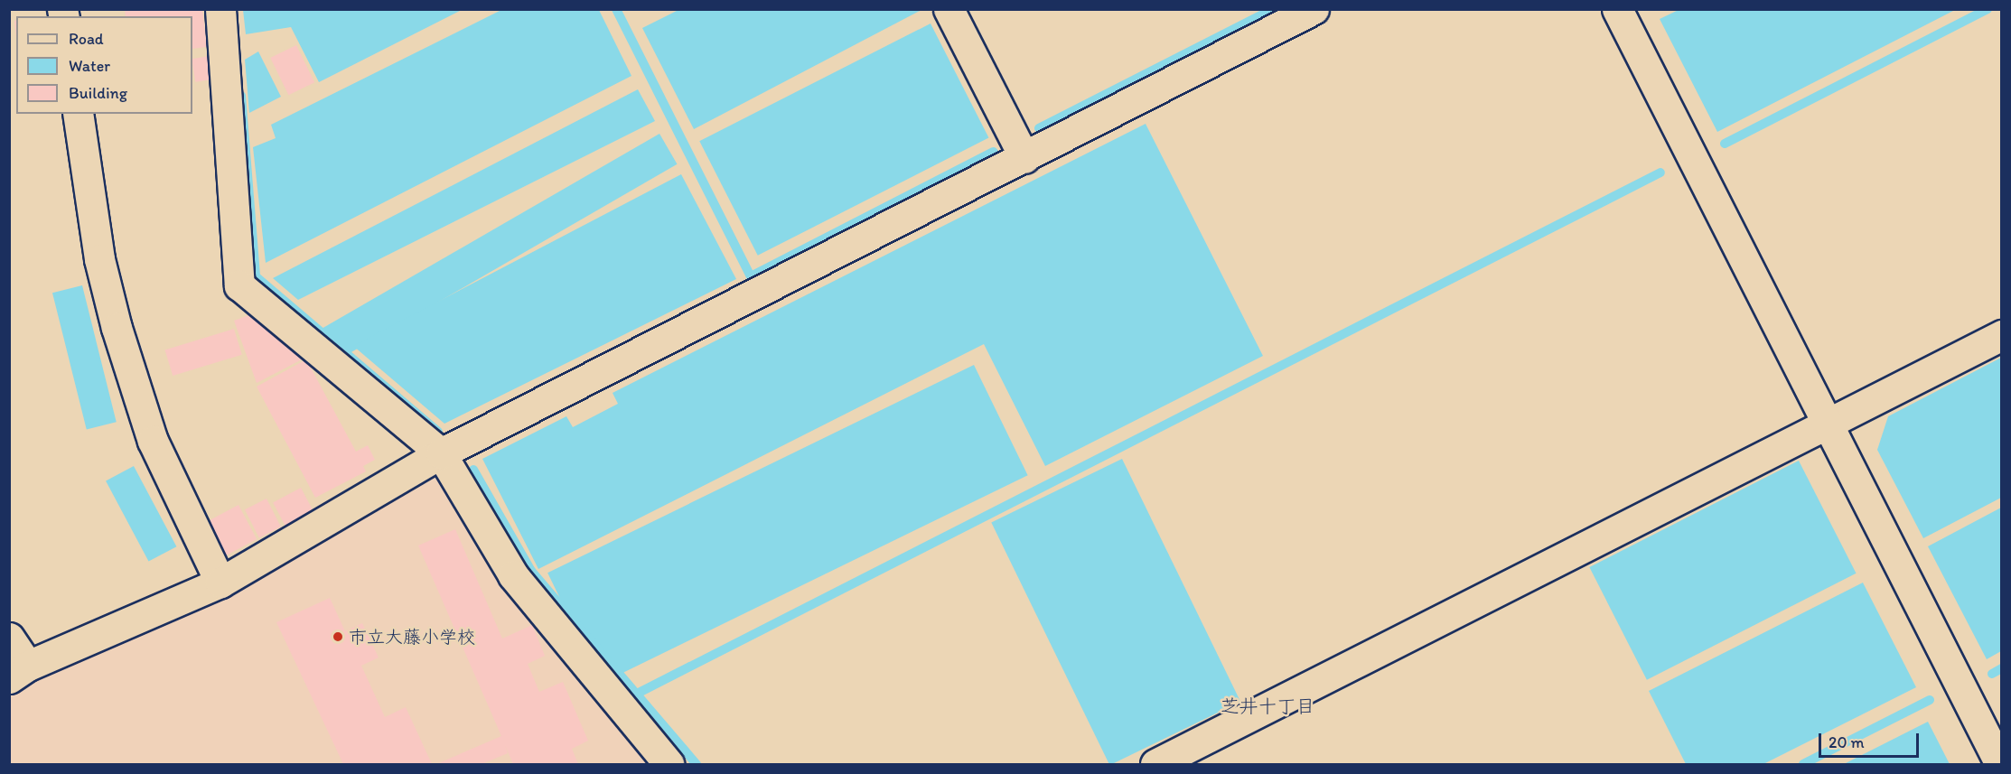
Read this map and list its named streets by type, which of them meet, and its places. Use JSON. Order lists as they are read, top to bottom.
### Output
{
  "districts": ["芝井十丁目"],
  "places": ["市立大藤小学校"],
  "legend": ["Road", "Water", "Building"],
  "scale_bar": "20 m"
}
